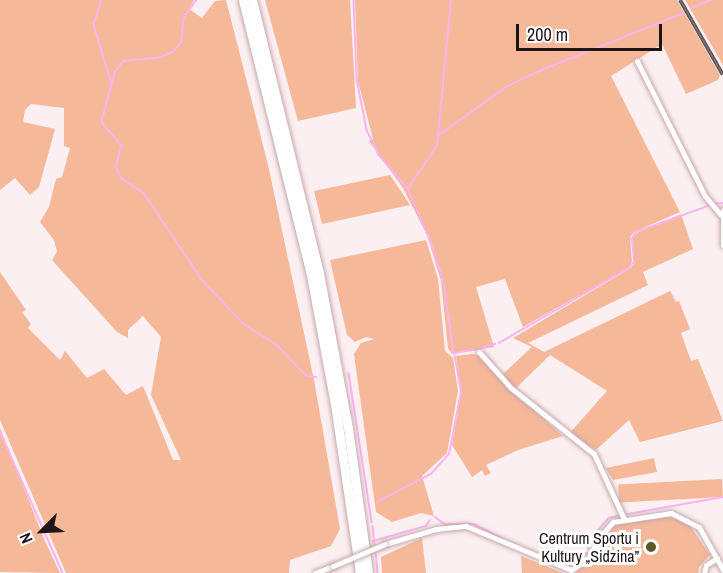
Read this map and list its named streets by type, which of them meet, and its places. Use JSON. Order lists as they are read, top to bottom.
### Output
{
  "places": ["Centrum Sportu i Kultury „Sidzina”"],
  "scale_bar": "200 m",
  "north": "bottom left"
}
